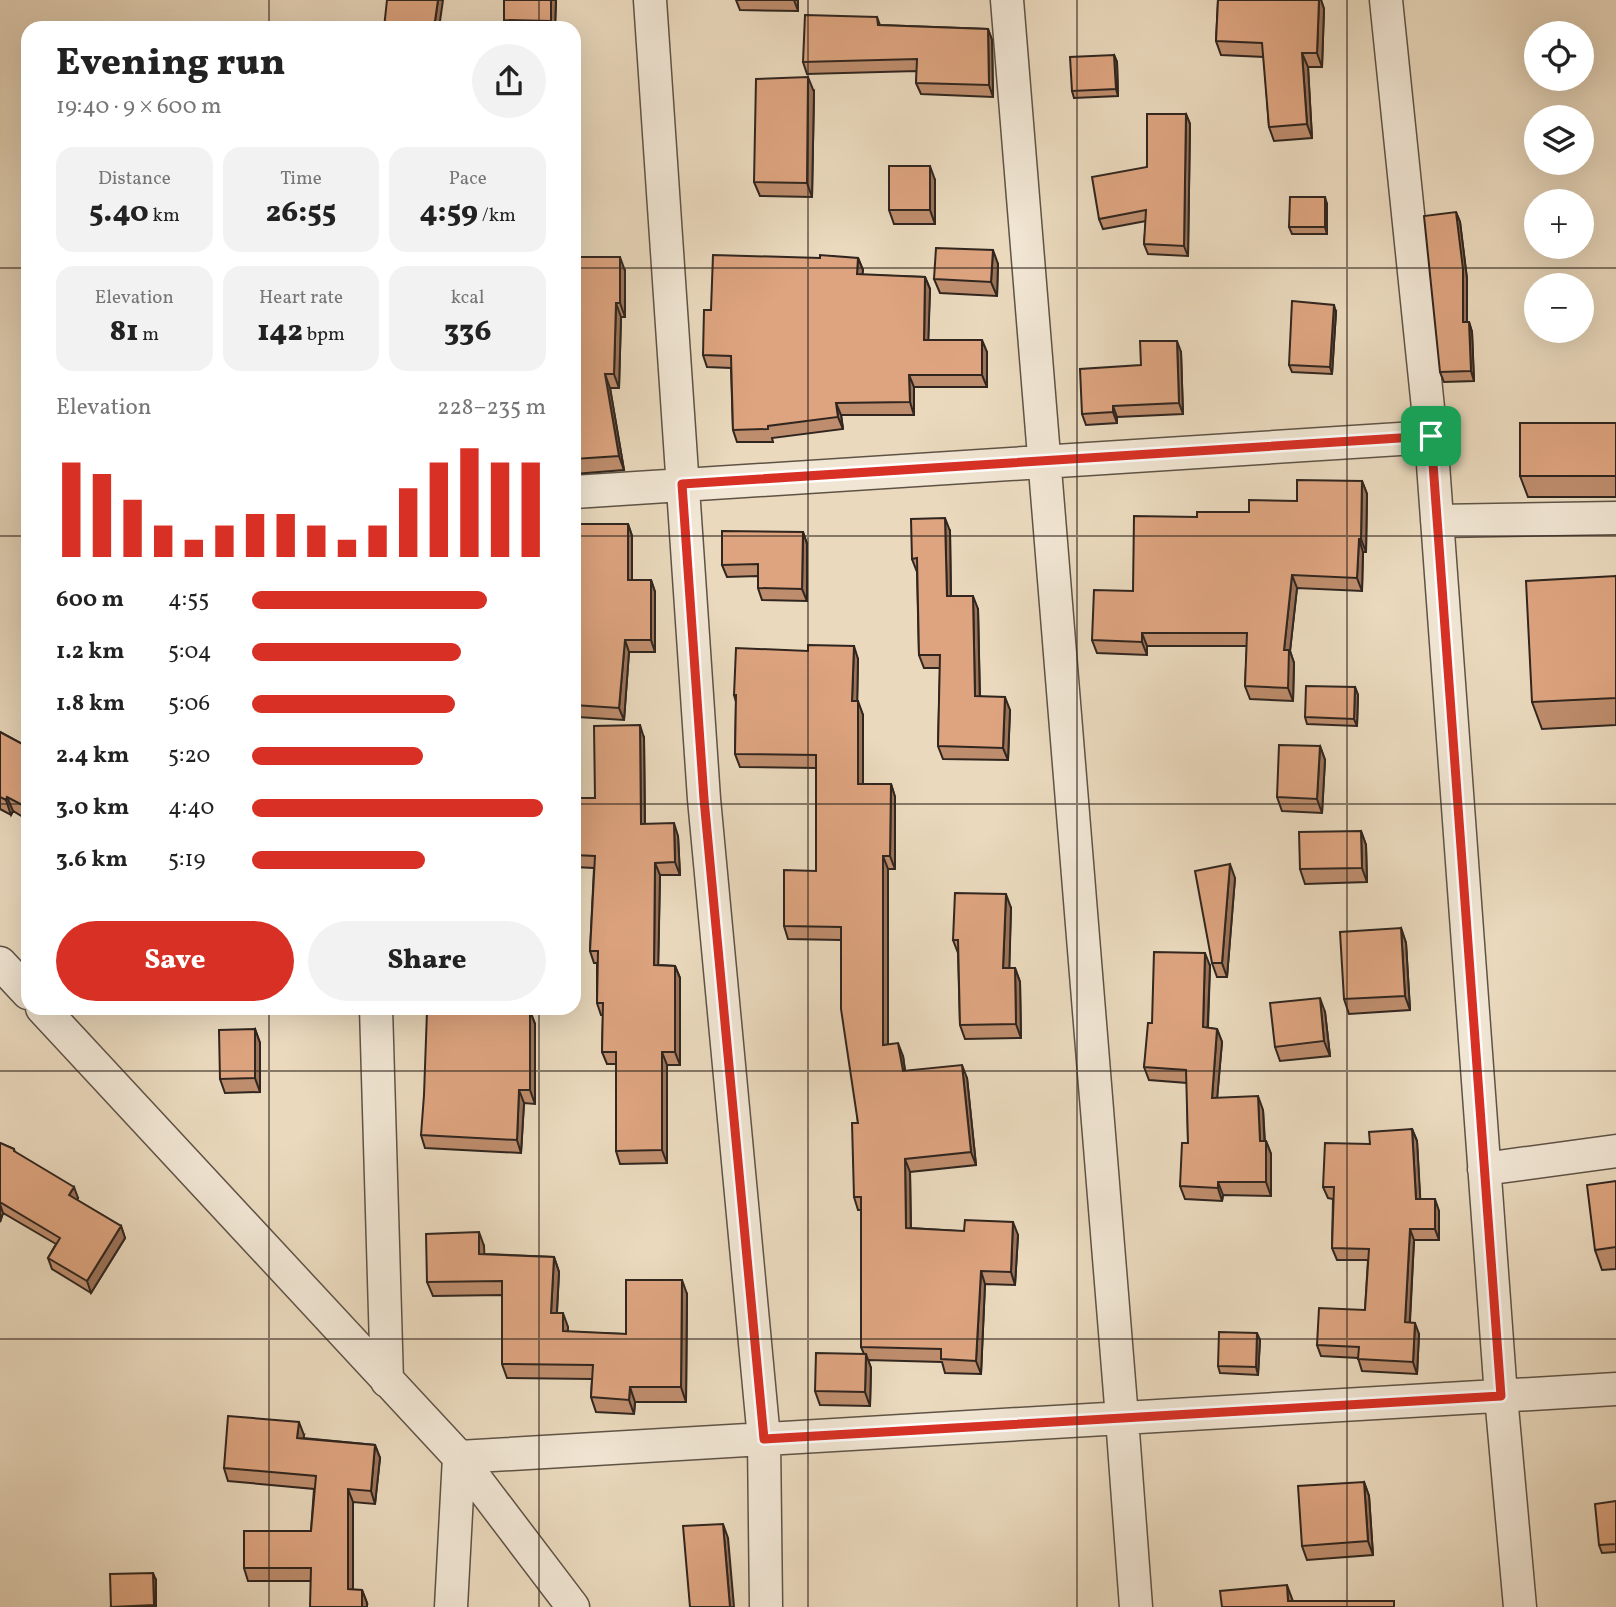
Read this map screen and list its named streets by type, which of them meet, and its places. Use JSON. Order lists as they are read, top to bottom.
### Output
{
  "page": {
    "map_buttons": ["+", "−"],
    "heading": ["Evening run", "19:40 · 9 × 600 m"],
    "stats": [
      ["Distance", "5.40 km"],
      ["Time", "26:55"],
      ["Pace", "4:59 /km"],
      ["Elevation", "81 m"],
      ["Heart rate", "142 bpm"],
      ["kcal", "336"]
    ],
    "chart": ["Elevation", "228–235 m"],
    "list": [
      {
        "name": "600 m",
        "note": "4:55"
      },
      {
        "name": "1.2 km",
        "note": "5:04"
      },
      {
        "name": "1.8 km",
        "note": "5:06"
      },
      {
        "name": "2.4 km",
        "note": "5:20"
      },
      {
        "name": "3.0 km",
        "note": "4:40"
      },
      {
        "name": "3.6 km",
        "note": "5:19"
      }
    ],
    "buttons": ["Save", "Share"]
  }
}
